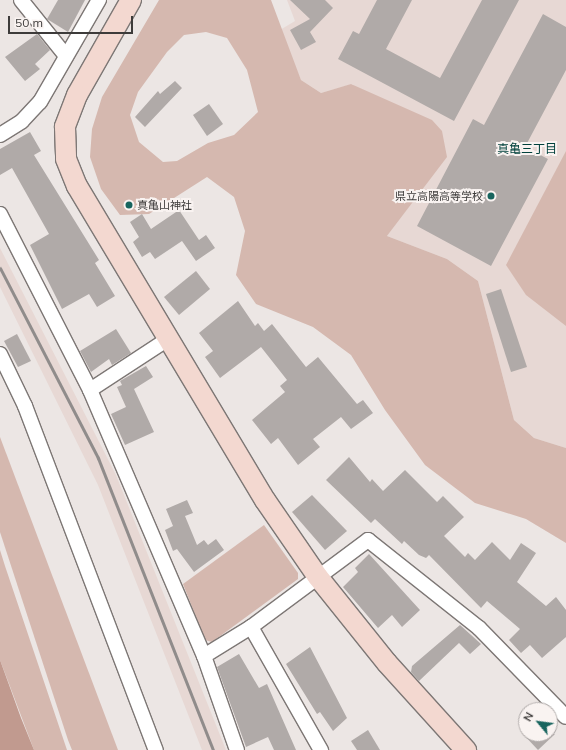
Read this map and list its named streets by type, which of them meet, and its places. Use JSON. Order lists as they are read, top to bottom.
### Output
{
  "districts": ["真亀三丁目"],
  "places": ["県立高陽高等学校", "真亀山神社"],
  "scale_bar": "50 m",
  "north": "top left"
}
